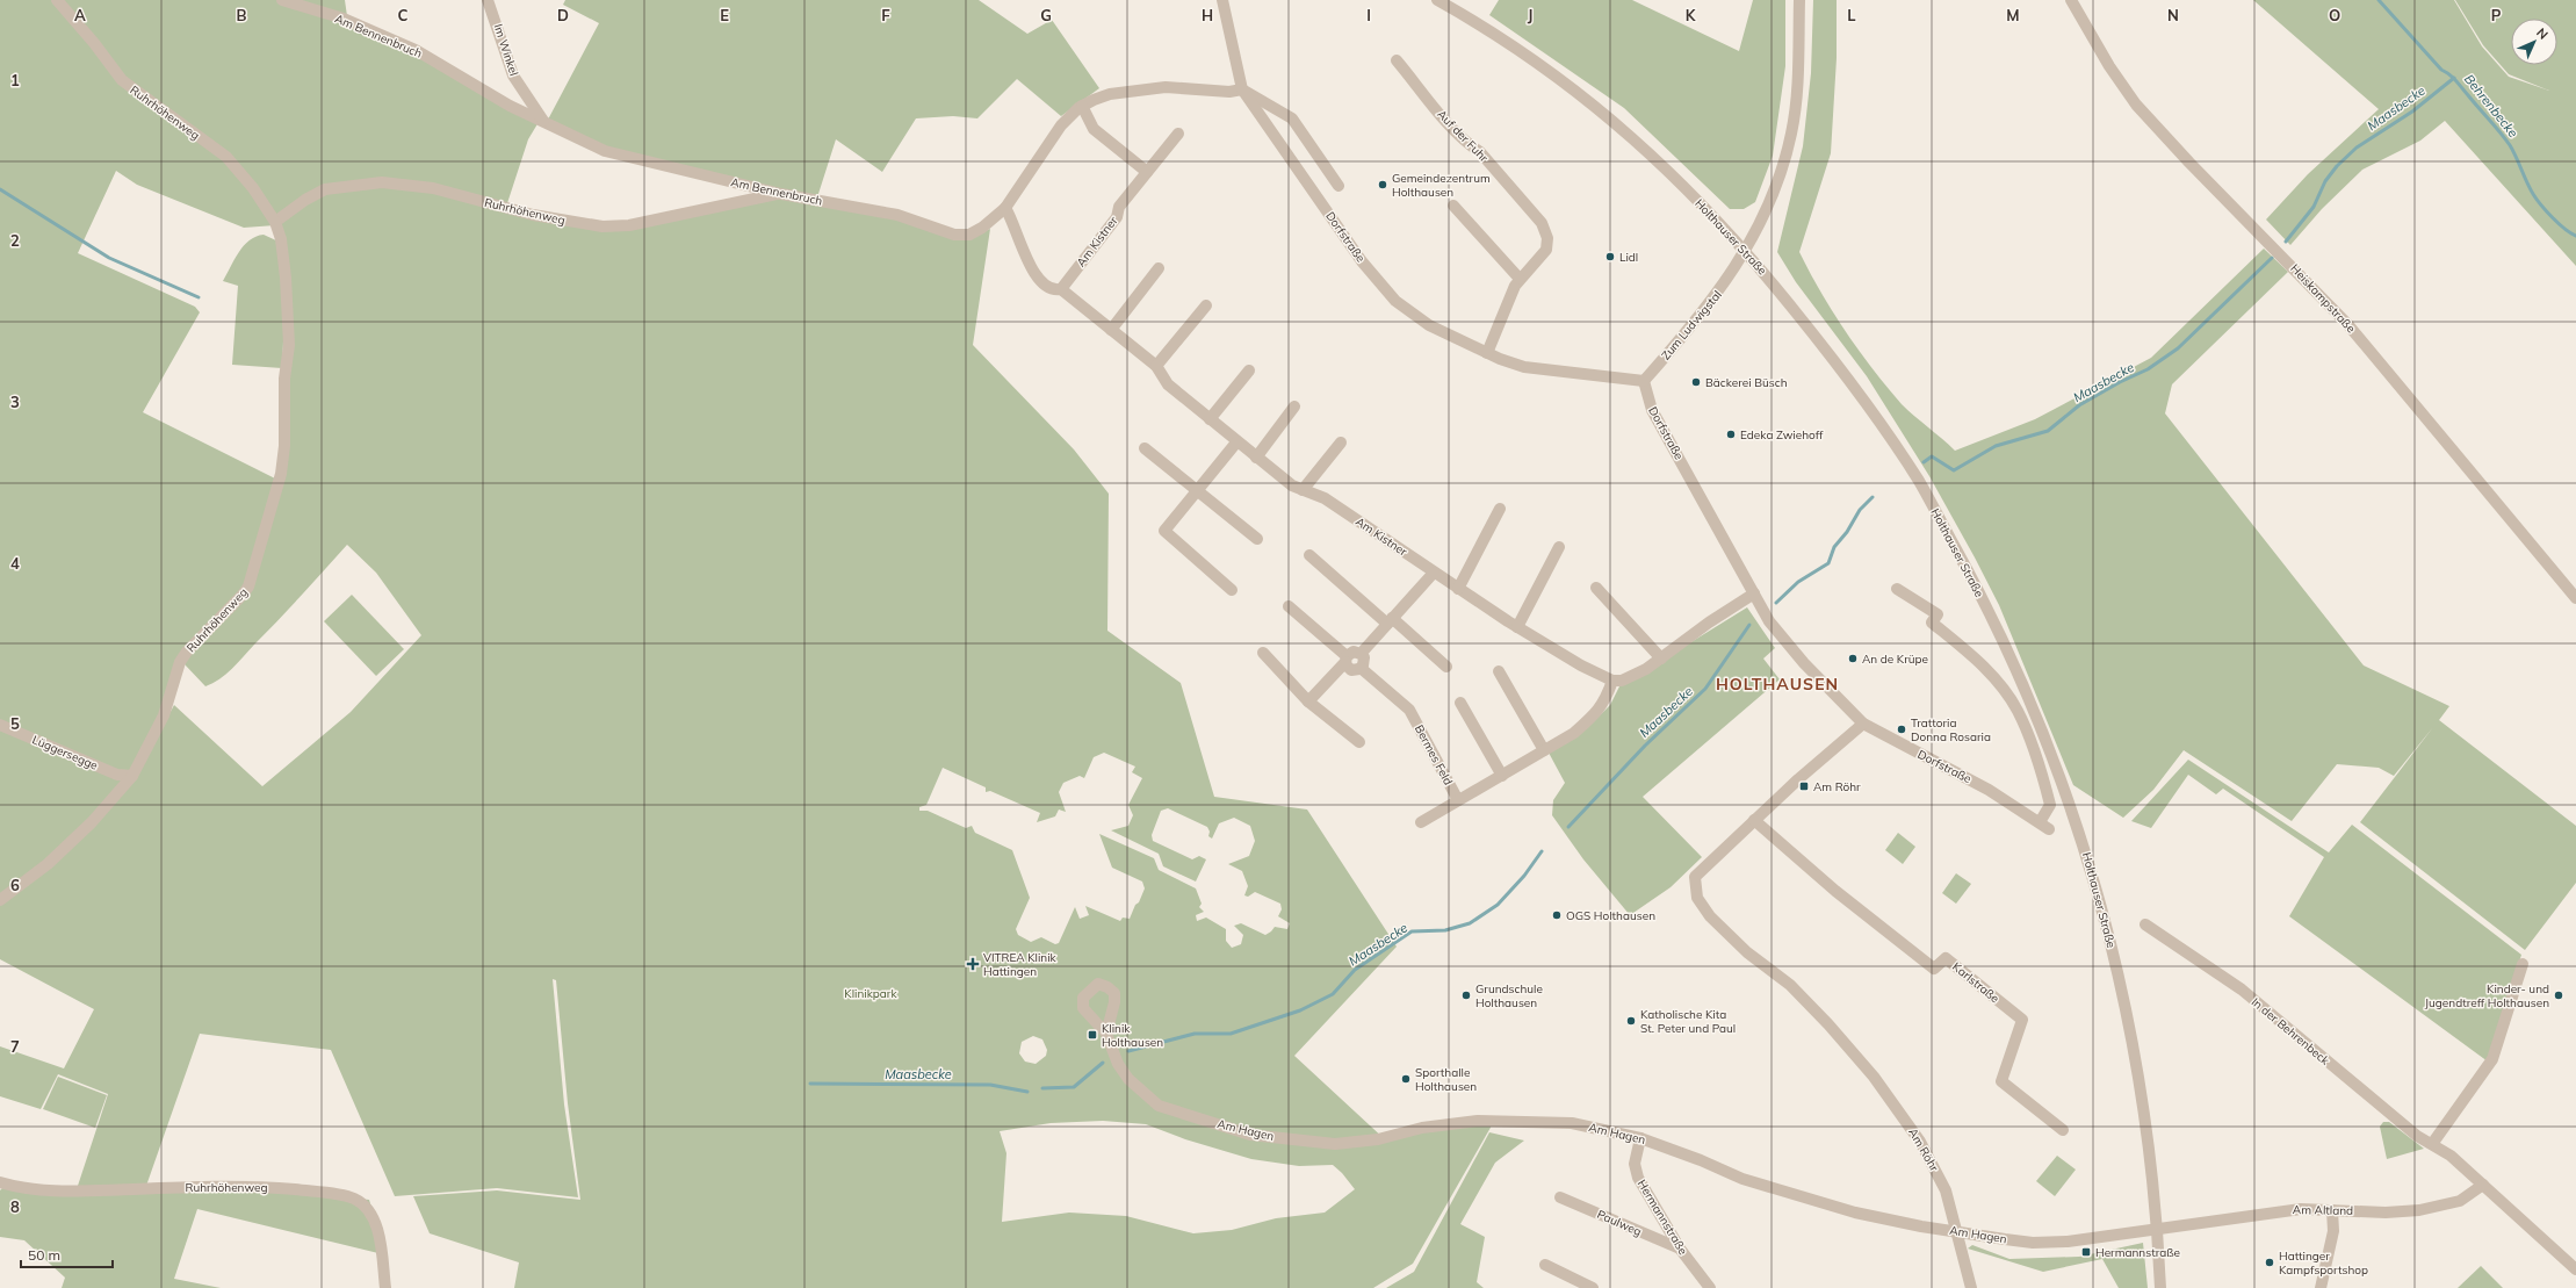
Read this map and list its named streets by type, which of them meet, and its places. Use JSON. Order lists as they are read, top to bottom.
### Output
{
  "streets": {
    "street": [
      "Am Bennenbruch",
      "Im Winkel",
      "Ruhrhöhenweg",
      "Auf der Fuhr",
      "Dorfstraße",
      "Holthauser Straße",
      "Am Kistner",
      "Heiskampstraße",
      "Zum Ludwigstal",
      "Lüggersegge",
      "Bermes Feld",
      "Karlstraße",
      "In der Behrenbeck",
      "Am Hagen",
      "Am Röhr",
      "Am Altland",
      "Hermannstraße",
      "Paulweg"
    ]
  },
  "crossings": [
    ["Am Bennenbruch", "Im Winkel"],
    ["Am Bennenbruch", "Ruhrhöhenweg"],
    ["Am Bennenbruch", "Dorfstraße"],
    ["Am Bennenbruch", "Am Kistner"],
    ["Ruhrhöhenweg", "Lüggersegge"],
    ["Auf der Fuhr", "Dorfstraße"],
    ["Dorfstraße", "Zum Ludwigstal"],
    ["Dorfstraße", "Am Röhr"],
    ["Holthauser Straße", "Zum Ludwigstal"],
    ["Holthauser Straße", "Am Hagen"],
    ["Holthauser Straße", "Am Altland"],
    ["Karlstraße", "Am Röhr"],
    ["In der Behrenbeck", "Am Altland"],
    ["Am Hagen", "Am Röhr"],
    ["Am Hagen", "Am Altland"],
    ["Am Hagen", "Hermannstraße"],
    ["Hermannstraße", "Paulweg"]
  ],
  "districts": ["HOLTHAUSEN"],
  "water": ["Behrenbecke", "Maasbecke"],
  "parks": ["Klinikpark"],
  "places": {
    "other": [
      "Gemeindezentrum Holthausen",
      "Lidl",
      "Bäckerei Büsch",
      "Edeka Zwiehoff",
      "An de Krüpe",
      "Trattoria Donna Rosaria",
      "OGS Holthausen",
      "Grundschule Holthausen",
      "Kinder- und Jugendtreff Holthausen",
      "Katholische Kita St. Peter und Paul",
      "Sporthalle Holthausen",
      "Hattinger Kampfsportshop"
    ],
    "transit": ["Am Röhr", "Klinik Holthausen", "Hermannstraße"],
    "health": ["VITREA Klinik Hattingen"]
  },
  "scale_bar": "50 m",
  "north": "top right",
  "grid": {
    "columns": [
      "A",
      "B",
      "C",
      "D",
      "E",
      "F",
      "G",
      "H",
      "I",
      "J",
      "K",
      "L",
      "M",
      "N",
      "O",
      "P"
    ],
    "rows": [
      "1",
      "2",
      "3",
      "4",
      "5",
      "6",
      "7",
      "8"
    ]
  }
}
